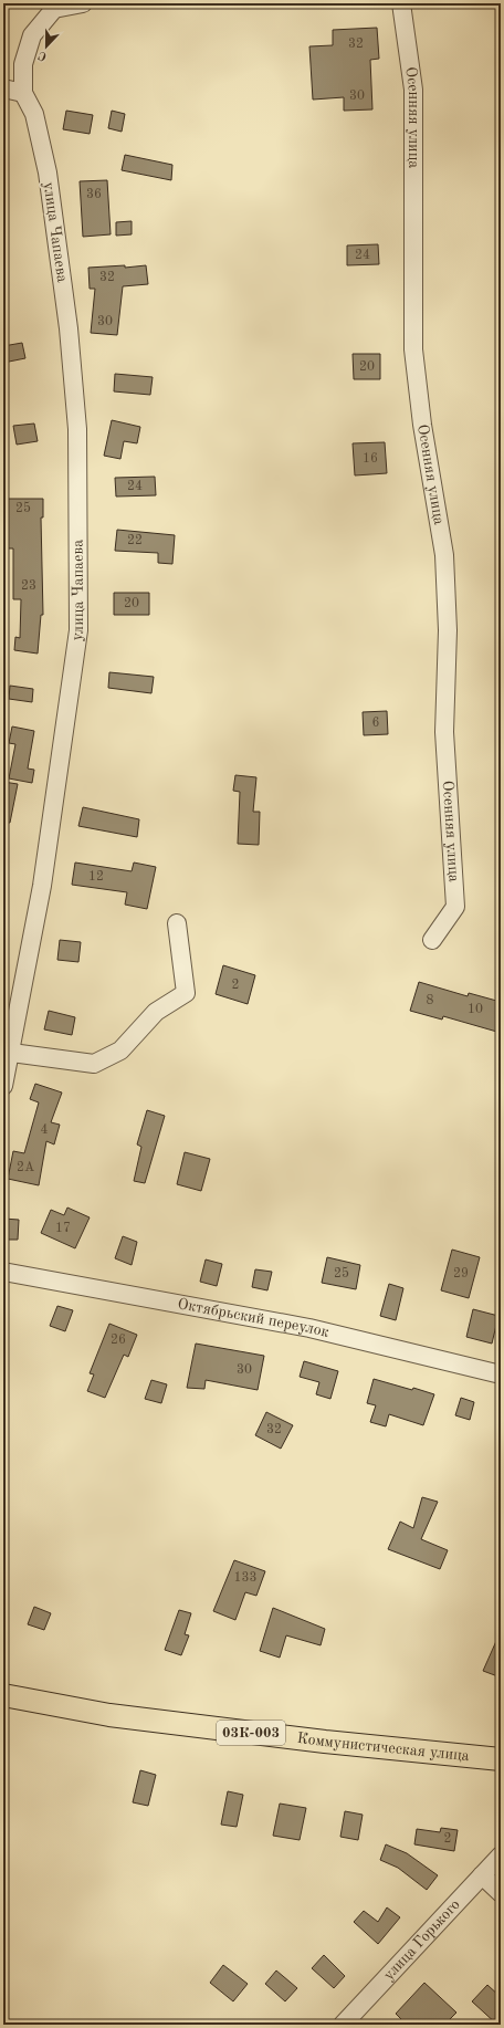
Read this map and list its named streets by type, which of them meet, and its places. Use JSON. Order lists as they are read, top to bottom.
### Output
{
  "streets": {
    "main road": ["03К-003", "Коммунистическая улица"],
    "street": [
      "Осенняя улица",
      "улица Чапаева",
      "Октябрьский переулок",
      "улица Горького"
    ]
  },
  "house_numbers": [
    "32",
    "30",
    "36",
    "24",
    "32",
    "30",
    "20",
    "16",
    "24",
    "25",
    "22",
    "23",
    "20",
    "6",
    "12",
    "2",
    "8",
    "10",
    "4",
    "2А",
    "17",
    "25",
    "29",
    "26",
    "30",
    "32",
    "133",
    "2"
  ],
  "north": "bottom"
}
